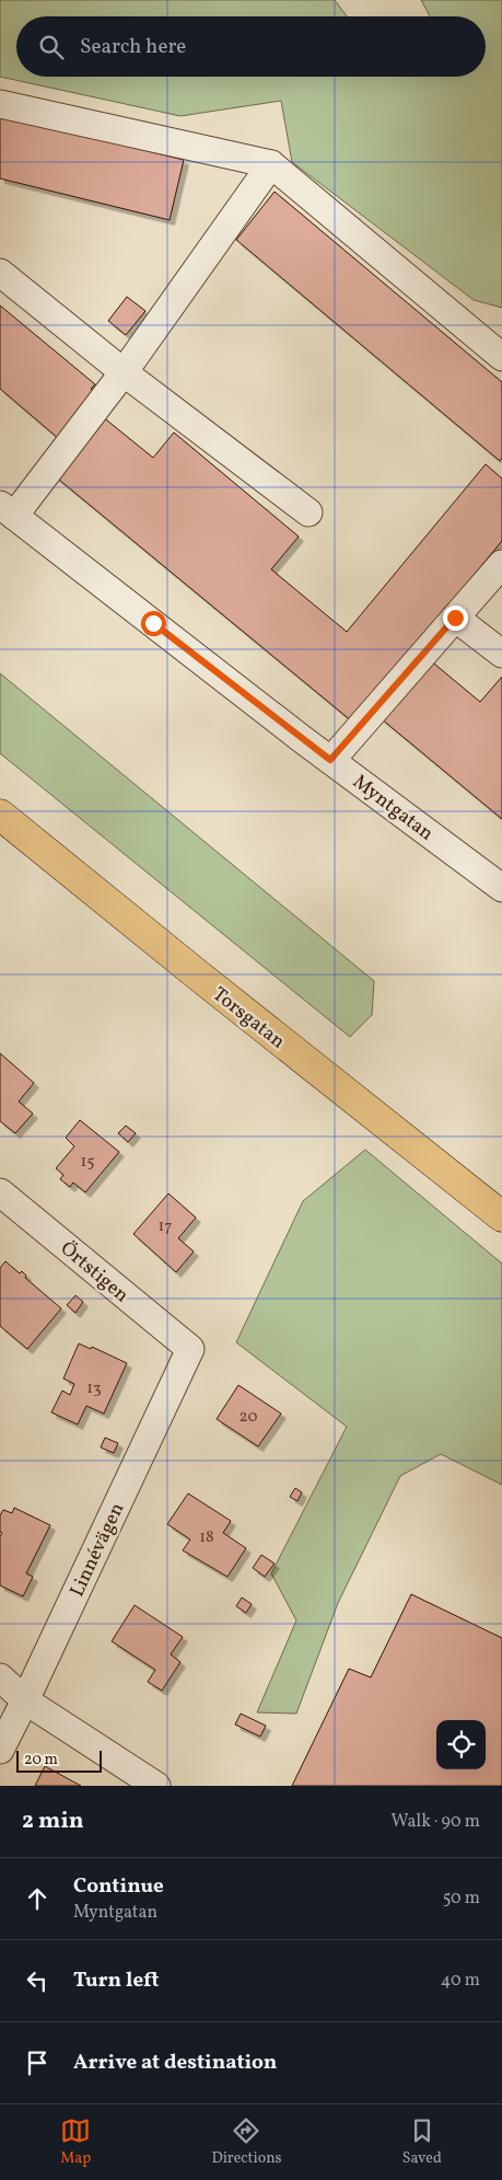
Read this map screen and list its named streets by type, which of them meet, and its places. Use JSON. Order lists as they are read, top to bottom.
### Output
{
  "streets": {
    "main road": ["Torsgatan"],
    "street": ["Myntgatan", "Örtstigen", "Linnévägen"]
  },
  "crossings": [
    ["Örtstigen", "Linnévägen"]
  ],
  "house_numbers": [
    "15",
    "17",
    "13",
    "20",
    "18"
  ],
  "scale_bar": "20 m",
  "page": {
    "search": "Search here",
    "scale": "20 m",
    "heading": ["2 min", "Walk · 90 m"],
    "list": [
      ["Continue", "Myntgatan", "50 m"],
      ["Turn left", "40 m"],
      "Arrive at destination"
    ],
    "nav": ["Map", "Directions", "Saved"]
  }
}
